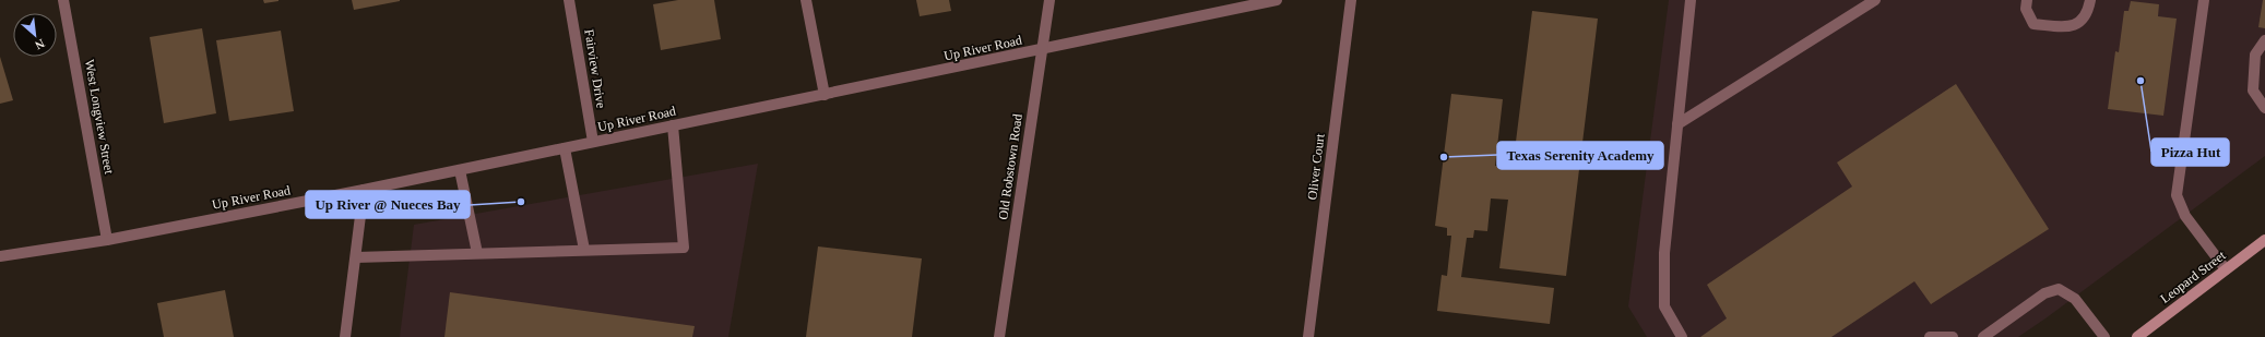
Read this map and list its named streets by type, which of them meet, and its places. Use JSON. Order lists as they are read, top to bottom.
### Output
{
  "streets": {
    "main road": ["Leopard Street"],
    "street": [
      "Up River Road",
      "Fairview Drive",
      "West Longview Street",
      "Old Robstown Road",
      "Oliver Court"
    ]
  },
  "crossings": [
    ["Up River Road", "Fairview Drive"],
    ["Up River Road", "West Longview Street"],
    ["Up River Road", "Old Robstown Road"]
  ],
  "places": ["Pizza Hut", "Texas Serenity Academy", "Up River @ Nueces Bay"],
  "north": "bottom right"
}
